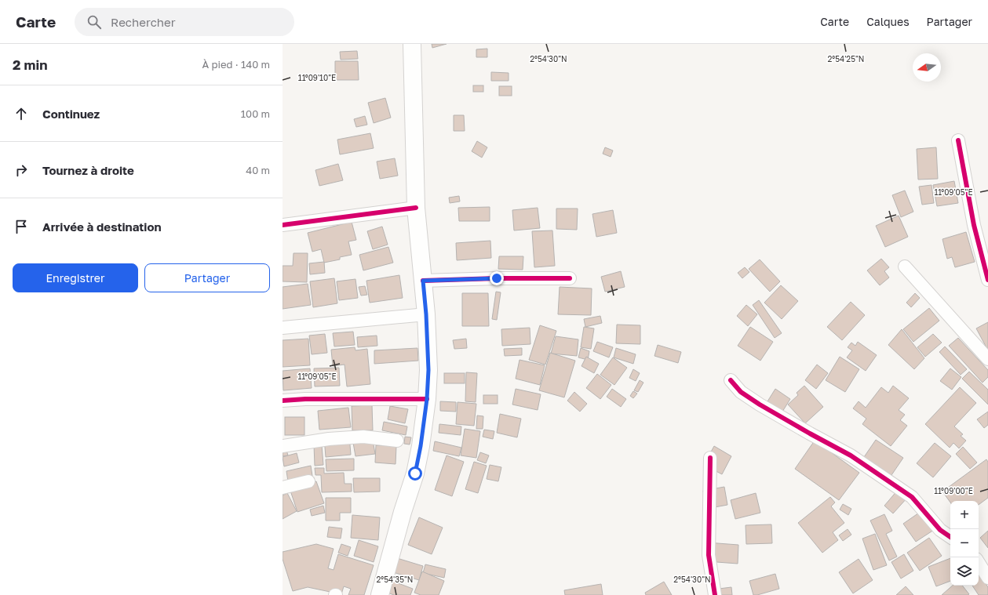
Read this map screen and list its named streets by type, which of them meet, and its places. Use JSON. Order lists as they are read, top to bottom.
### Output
{
  "north": "left",
  "page": {
    "header": "Carte",
    "search": "Rechercher",
    "nav": ["Carte", "Calques", "Partager"],
    "heading": ["2 min", "À pied · 140 m"],
    "list": [
      ["Continuez", "100 m"],
      ["Tournez à droite", "40 m"],
      "Arrivée à destination"
    ],
    "buttons": ["Enregistrer", "Partager"],
    "map_buttons": ["+", "−"]
  },
  "coordinates": [
    "2°54'30\"N",
    "2°54'25\"N",
    "11°09'10\"E",
    "11°09'05\"E",
    "11°09'00\"E",
    "2°54'35\"N"
  ]
}
